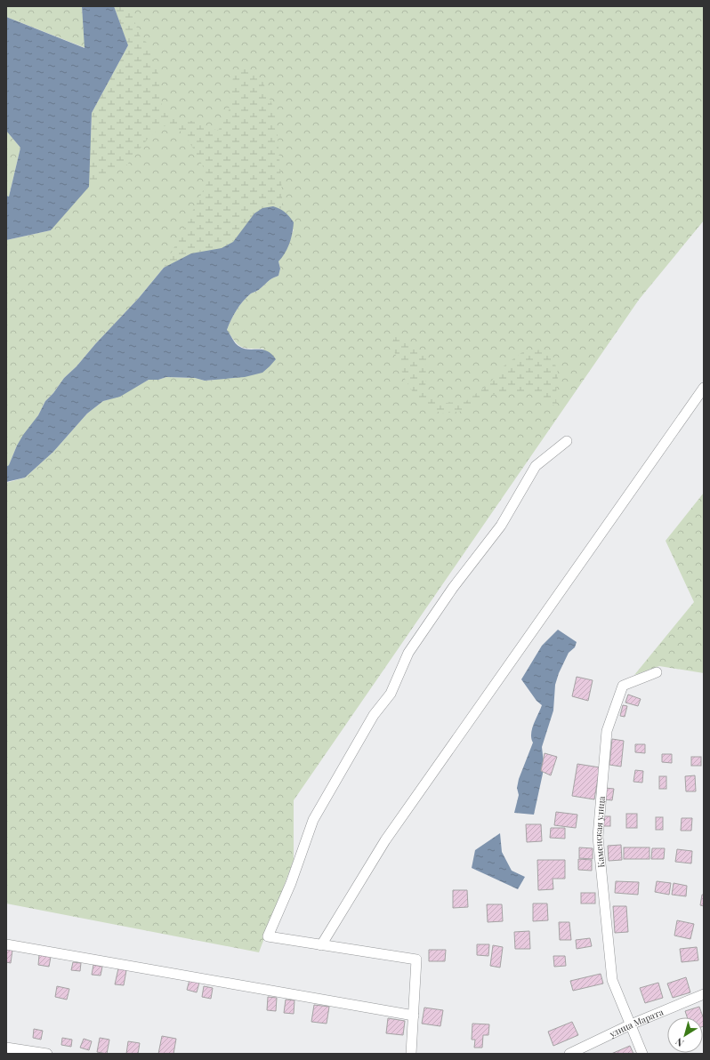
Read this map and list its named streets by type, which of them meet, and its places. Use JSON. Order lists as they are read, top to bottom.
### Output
{
  "streets": {
    "street": ["Каменская улица", "улица Марата"]
  },
  "crossings": [
    ["Каменская улица", "улица Марата"]
  ],
  "north": "bottom left"
}
